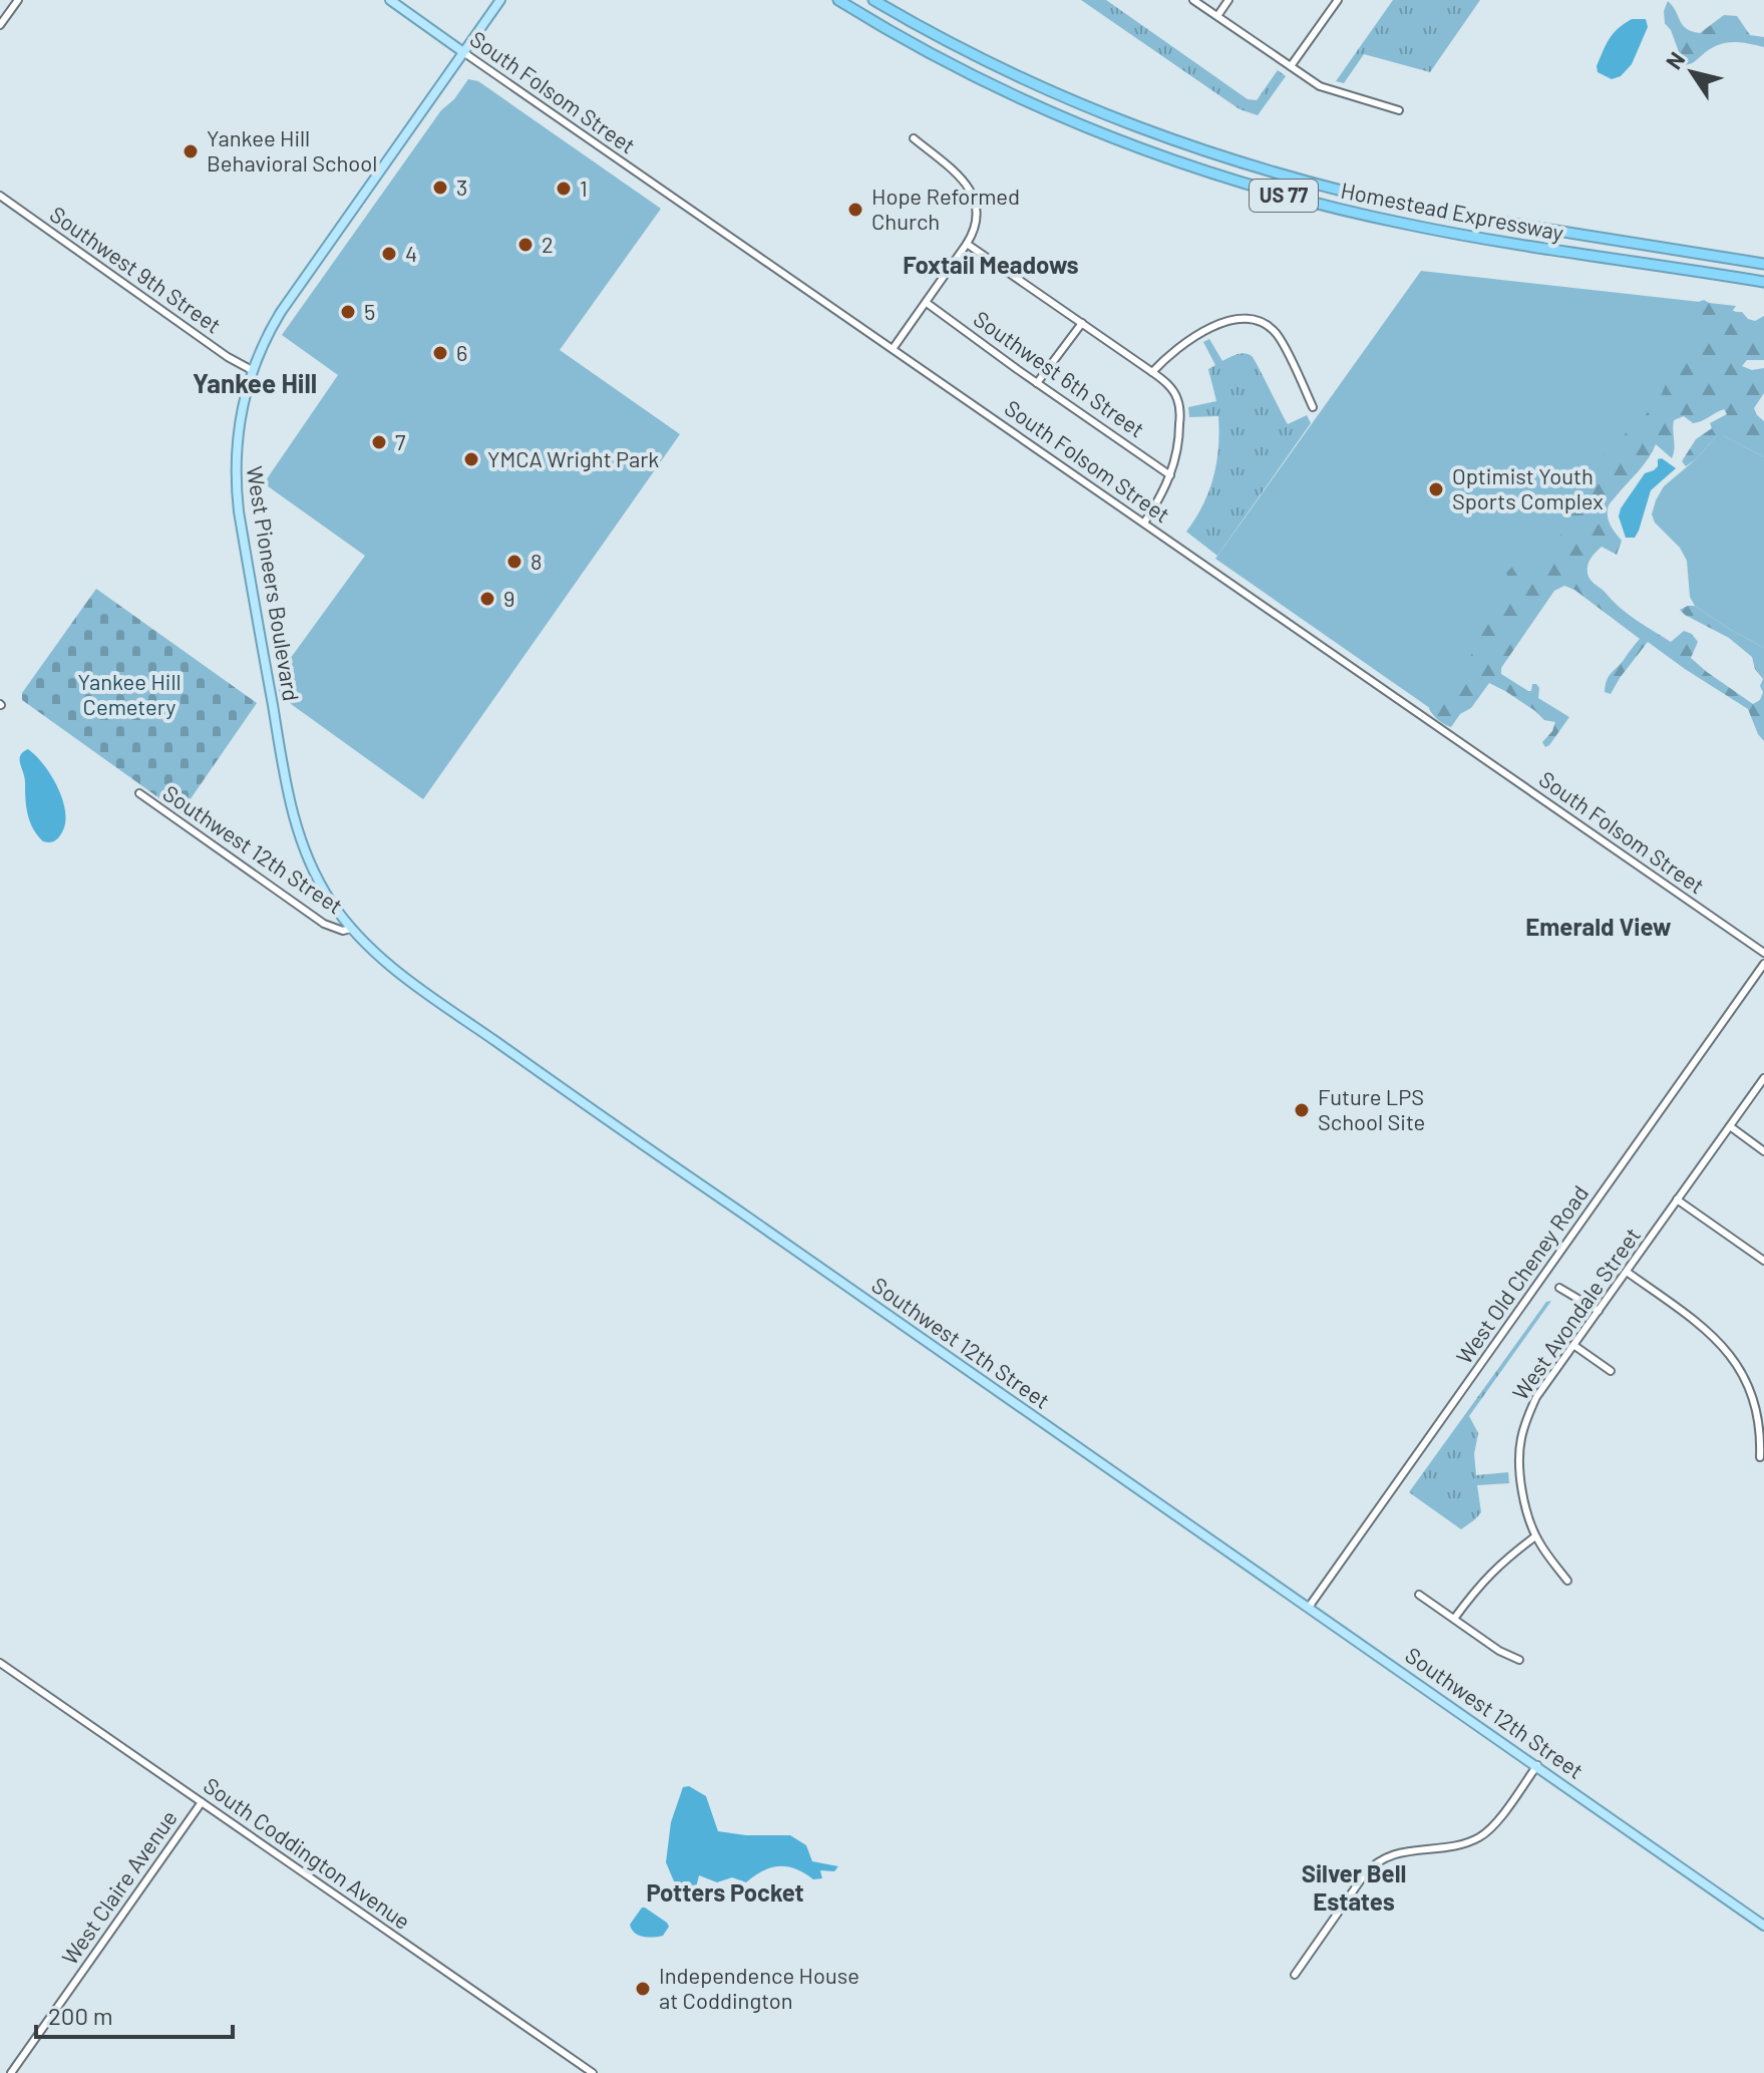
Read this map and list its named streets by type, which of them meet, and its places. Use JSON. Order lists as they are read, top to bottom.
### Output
{
  "streets": {
    "highway": ["US 77", "Homestead Expressway"],
    "main road": ["South Folsom Street", "West Pioneers Boulevard", "Southwest 12th Street"],
    "street": [
      "Southwest 9th Street",
      "Southwest 6th Street",
      "West Old Cheney Road",
      "West Avondale Street",
      "South Coddington Avenue",
      "West Claire Avenue"
    ]
  },
  "crossings": [
    ["South Folsom Street", "West Pioneers Boulevard"],
    ["Southwest 9th Street", "West Pioneers Boulevard"],
    ["West Pioneers Boulevard", "Southwest 12th Street"],
    ["Southwest 12th Street", "West Old Cheney Road"],
    ["South Coddington Avenue", "West Claire Avenue"]
  ],
  "districts": [
    "Foxtail Meadows",
    "Yankee Hill",
    "Emerald View",
    "Silver Bell Estates",
    "Potters Pocket"
  ],
  "parks": ["Yankee Hill Cemetery"],
  "places": [
    "Yankee Hill Behavioral School",
    "3",
    "1",
    "Hope Reformed Church",
    "2",
    "4",
    "5",
    "6",
    "7",
    "YMCA Wright Park",
    "Optimist Youth Sports Complex",
    "8",
    "9",
    "Future LPS School Site",
    "Independence House at Coddington"
  ],
  "scale_bar": "200 m",
  "north": "top left"
}
